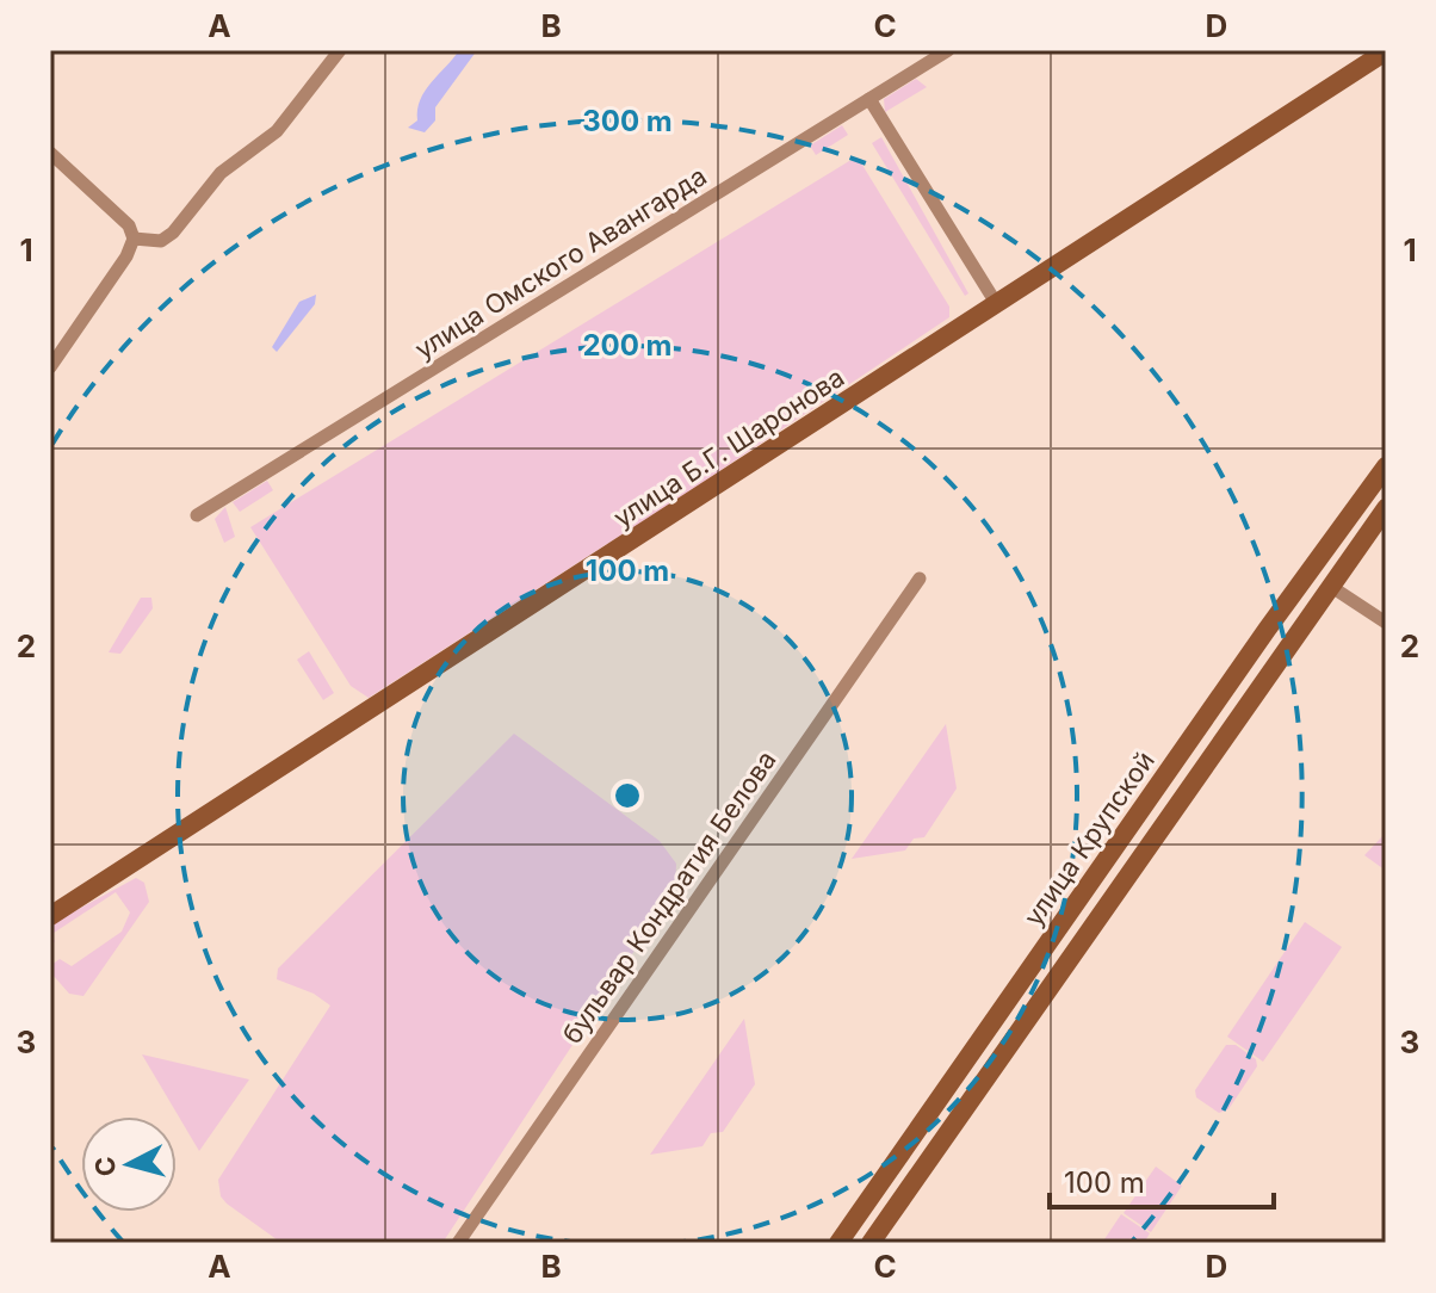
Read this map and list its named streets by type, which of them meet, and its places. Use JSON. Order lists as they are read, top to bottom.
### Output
{
  "streets": {
    "main road": ["улица Б.Г. Шаронова", "улица Крупской"],
    "street": ["улица Омского Авангарда", "бульвар Кондратия Белова"]
  },
  "scale_bar": "100 m",
  "north": "left",
  "grid": {
    "columns": [
      "A",
      "B",
      "C",
      "D"
    ],
    "rows": ["1", "2", "3"]
  },
  "rings": ["300 m", "200 m", "100 m"]
}
